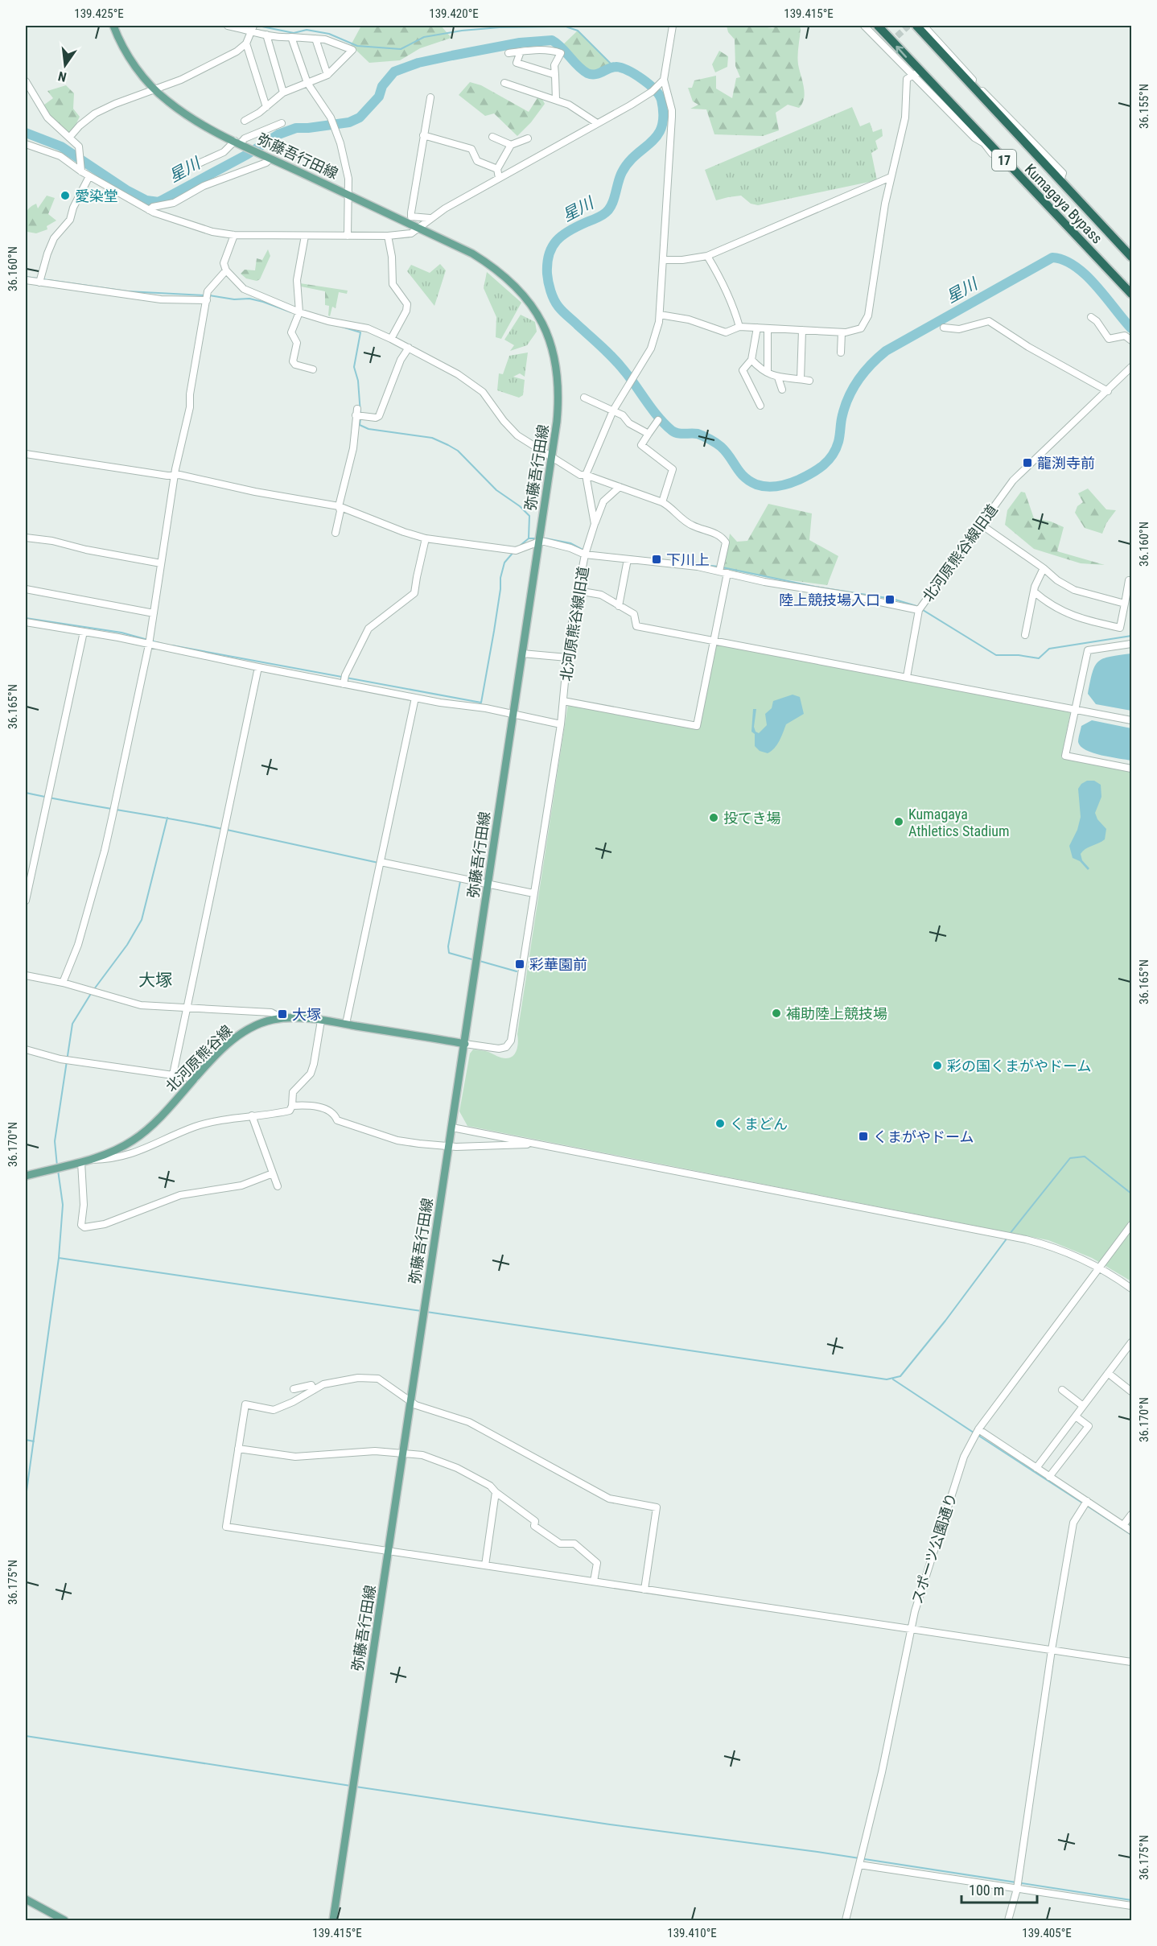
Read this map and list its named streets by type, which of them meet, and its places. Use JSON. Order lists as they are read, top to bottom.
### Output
{
  "streets": {
    "highway": ["17", "Kumagaya Bypass"],
    "main road": ["弥藤吾行田線", "北河原熊谷線"],
    "street": ["北河原熊谷線旧道", "スポーツ公園通り"]
  },
  "crossings": [
    ["弥藤吾行田線", "北河原熊谷線旧道"],
    ["弥藤吾行田線", "北河原熊谷線"],
    ["北河原熊谷線旧道", "北河原熊谷線"]
  ],
  "districts": ["大塚"],
  "water": ["星川"],
  "places": {
    "other": [
      "愛染堂",
      "投てき場",
      "Kumagaya Athletics Stadium",
      "補助陸上競技場",
      "彩の国くまがやドーム",
      "くまどん"
    ],
    "transit": [
      "龍渕寺前",
      "下川上",
      "陸上競技場入口",
      "彩華園前",
      "大塚",
      "くまがやドーム"
    ]
  },
  "scale_bar": "100 m",
  "north": "bottom",
  "coordinates": [
    "139.425°E",
    "139.420°E",
    "139.415°E",
    "36.155°N",
    "36.160°N",
    "36.165°N",
    "36.170°N",
    "36.175°N",
    "139.410°E",
    "139.405°E"
  ]
}
